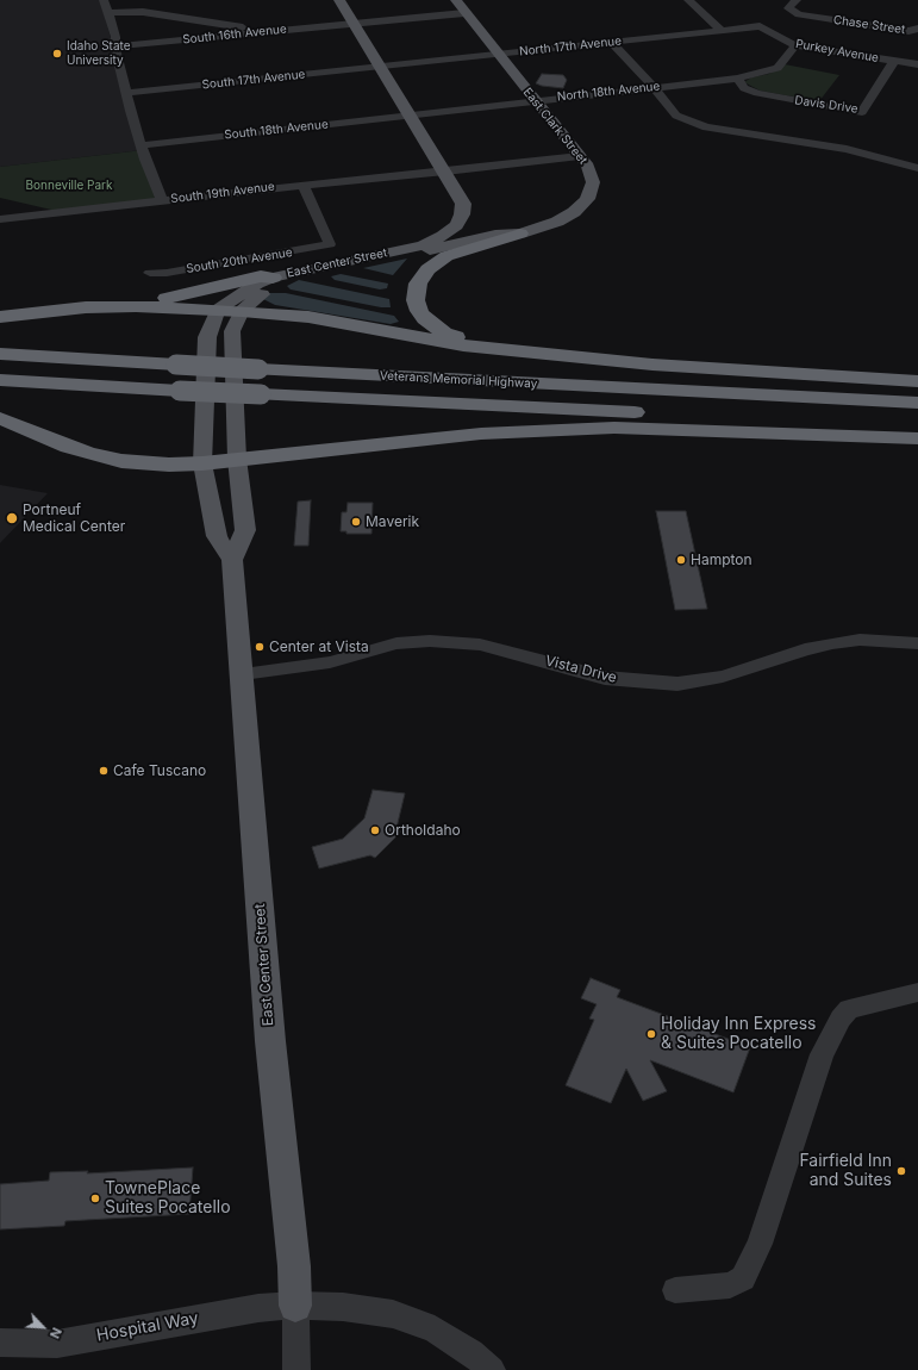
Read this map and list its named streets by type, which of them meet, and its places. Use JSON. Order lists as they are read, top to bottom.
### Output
{
  "streets": {
    "highway": ["Veterans Memorial Highway"],
    "main road": ["East Clark Street", "East Center Street"],
    "street": [
      "Chase Street",
      "South 16th Avenue",
      "North 17th Avenue",
      "Purkey Avenue",
      "South 17th Avenue",
      "North 18th Avenue",
      "Davis Drive",
      "South 18th Avenue",
      "South 19th Avenue",
      "South 20th Avenue",
      "Vista Drive",
      "Hospital Way"
    ]
  },
  "crossings": [
    ["South 16th Avenue", "East Clark Street"],
    ["North 17th Avenue", "Purkey Avenue"],
    ["North 17th Avenue", "South 17th Avenue"],
    ["North 17th Avenue", "East Clark Street"],
    ["Purkey Avenue", "North 18th Avenue"],
    ["Purkey Avenue", "Davis Drive"],
    ["North 18th Avenue", "Davis Drive"],
    ["North 18th Avenue", "East Clark Street"],
    ["North 18th Avenue", "South 18th Avenue"],
    ["East Clark Street", "South 19th Avenue"],
    ["East Clark Street", "East Center Street"],
    ["South 19th Avenue", "South 20th Avenue"],
    ["East Center Street", "Vista Drive"],
    ["East Center Street", "Hospital Way"]
  ],
  "parks": ["Bonneville Park"],
  "places": [
    "Idaho State University",
    "Portneuf Medical Center",
    "Maverik",
    "Hampton",
    "Center at Vista",
    "Cafe Tuscano",
    "OrthoIdaho",
    "Holiday Inn Express & Suites Pocatello",
    "Fairfield Inn and Suites",
    "TownePlace Suites Pocatello"
  ],
  "north": "bottom right"
}
